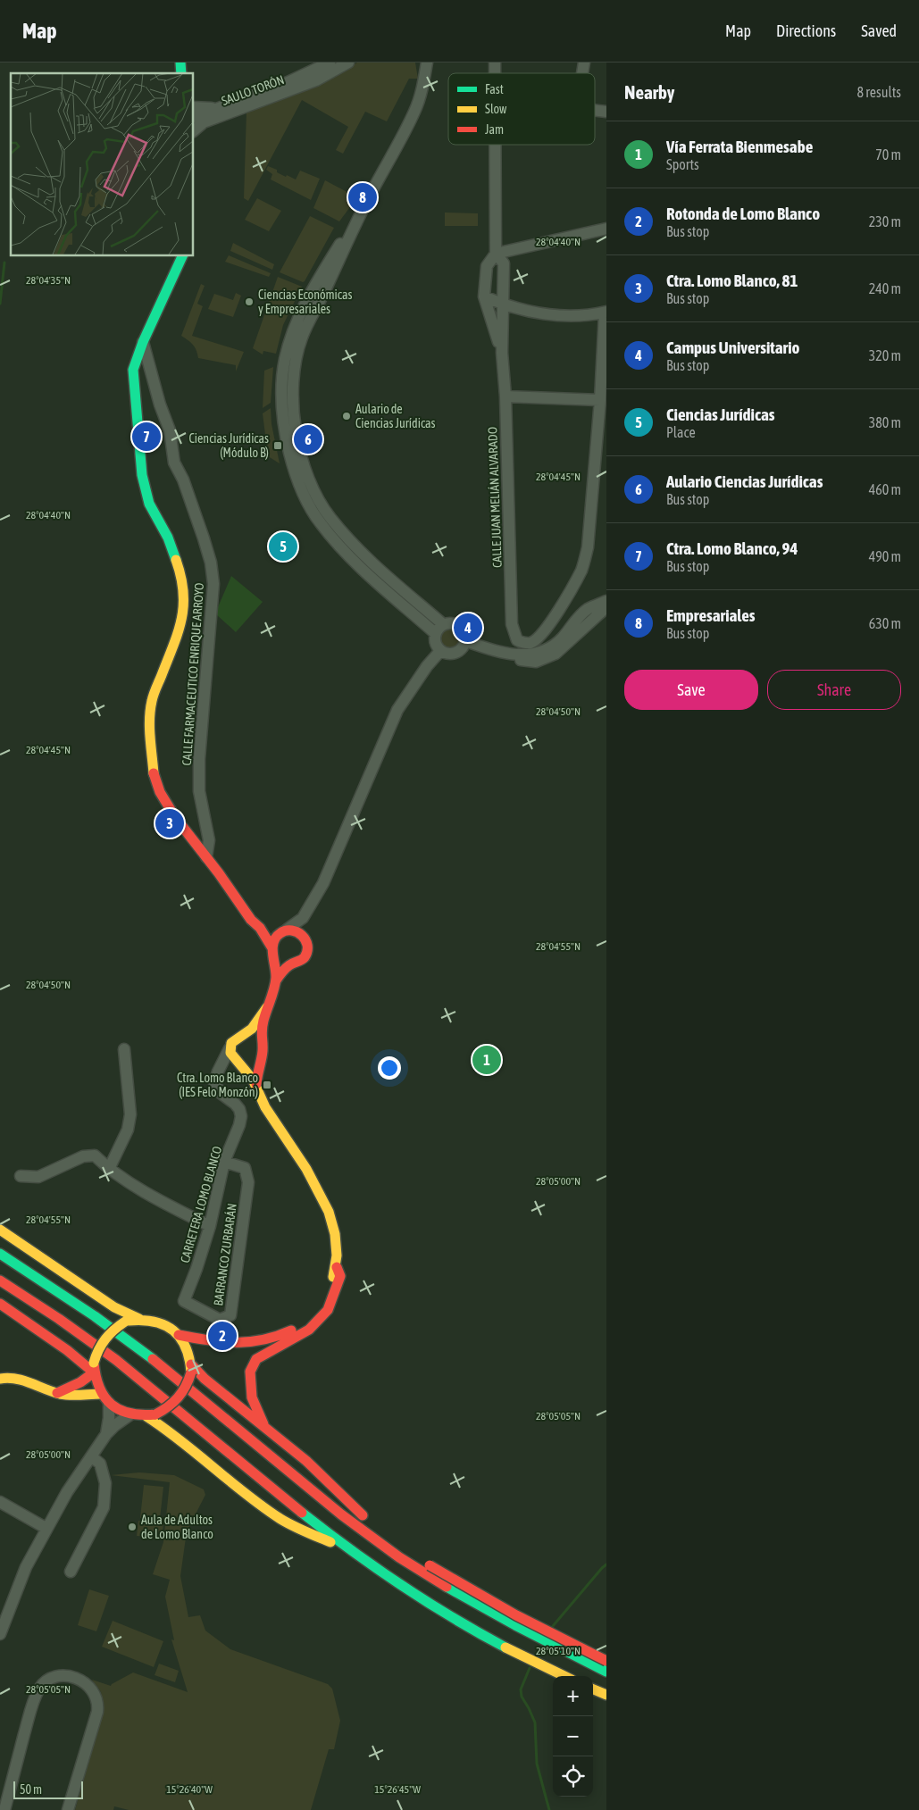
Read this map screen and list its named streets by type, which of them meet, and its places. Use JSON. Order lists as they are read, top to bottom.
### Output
{
  "streets": {
    "street": [
      "SAULO TORÓN",
      "CALLE JUAN MELIÁN ALVARADO",
      "CALLE FARMACEUTICO ENRIQUE ARROYO",
      "CARRETERA LOMO BLANCO",
      "BARRANCO ZURBARÁN"
    ]
  },
  "crossings": [
    ["CARRETERA LOMO BLANCO", "BARRANCO ZURBARÁN"]
  ],
  "places": {
    "other": ["Ciencias Económicas y Empresariales", "Aulario de Ciencias Jurídicas", "Aula de Adultos de Lomo Blanco"],
    "transit": ["Ciencias Jurídicas (Módulo B)", "Ctra. Lomo Blanco (IES Felo Monzón)"]
  },
  "legend": ["Fast", "Slow", "Jam"],
  "scale_bar": "50 m",
  "page": {
    "header": "Map",
    "nav": ["Map", "Directions", "Saved"],
    "heading": ["Nearby", "8 results"],
    "list": [
      {
        "mark": "1",
        "name": "Vía Ferrata Bienmesabe",
        "note": "Sports",
        "value": "70 m"
      },
      {
        "mark": "2",
        "name": "Rotonda de Lomo Blanco",
        "note": "Bus stop",
        "value": "230 m"
      },
      {
        "mark": "3",
        "name": "Ctra. Lomo Blanco, 81",
        "note": "Bus stop",
        "value": "240 m"
      },
      {
        "mark": "4",
        "name": "Campus Universitario",
        "note": "Bus stop",
        "value": "320 m"
      },
      {
        "mark": "5",
        "name": "Ciencias Jurídicas",
        "note": "Place",
        "value": "380 m"
      },
      {
        "mark": "6",
        "name": "Aulario Ciencias Jurídicas",
        "note": "Bus stop",
        "value": "460 m"
      },
      {
        "mark": "7",
        "name": "Ctra. Lomo Blanco, 94",
        "note": "Bus stop",
        "value": "490 m"
      },
      {
        "mark": "8",
        "name": "Empresariales",
        "note": "Bus stop",
        "value": "630 m"
      }
    ],
    "pins": [
      "8",
      "7",
      "6",
      "5",
      "4",
      "3",
      "1",
      "2"
    ],
    "buttons": ["Save", "Share"],
    "map_buttons": ["+", "−"],
    "scale": "50 m"
  },
  "coordinates": [
    "28°04'40\"N",
    "28°04'35\"N",
    "28°04'45\"N",
    "28°04'50\"N",
    "28°04'55\"N",
    "28°05'00\"N",
    "28°05'05\"N",
    "28°05'10\"N",
    "15°26'40\"W",
    "15°26'45\"W"
  ]
}
